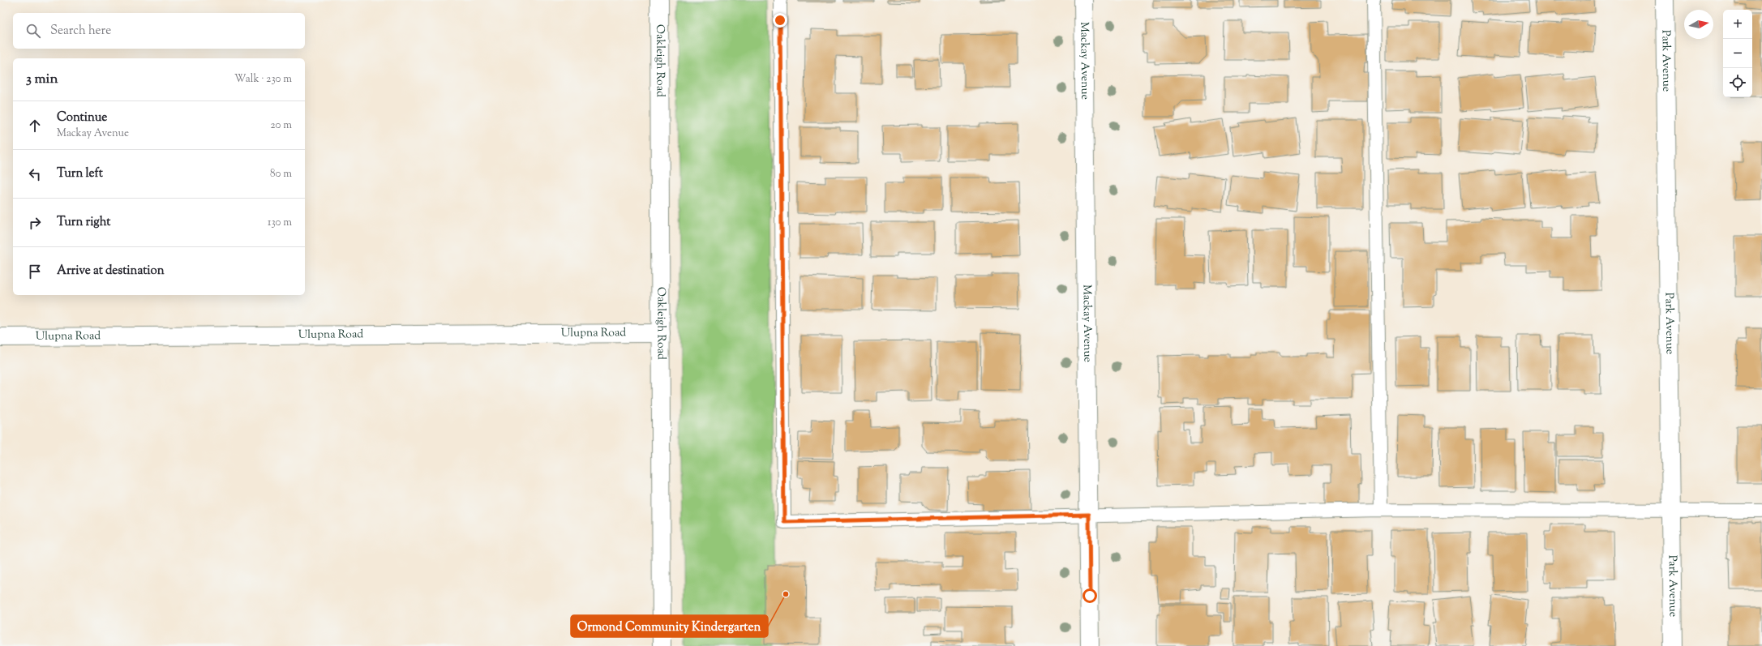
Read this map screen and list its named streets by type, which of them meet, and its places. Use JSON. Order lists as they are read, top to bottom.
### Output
{
  "streets": {
    "street": [
      "Oakleigh Road",
      "Mackay Avenue",
      "Park Avenue",
      "Ulupna Road"
    ]
  },
  "crossings": [
    ["Oakleigh Road", "Ulupna Road"]
  ],
  "places": ["Ormond Community Kindergarten"],
  "north": "right",
  "page": {
    "map_buttons": ["+", "−"],
    "search": "Search here",
    "heading": ["3 min", "Walk · 230 m"],
    "list": [
      ["Continue", "Mackay Avenue", "20 m"],
      ["Turn left", "80 m"],
      ["Turn right", "130 m"],
      "Arrive at destination"
    ]
  }
}
